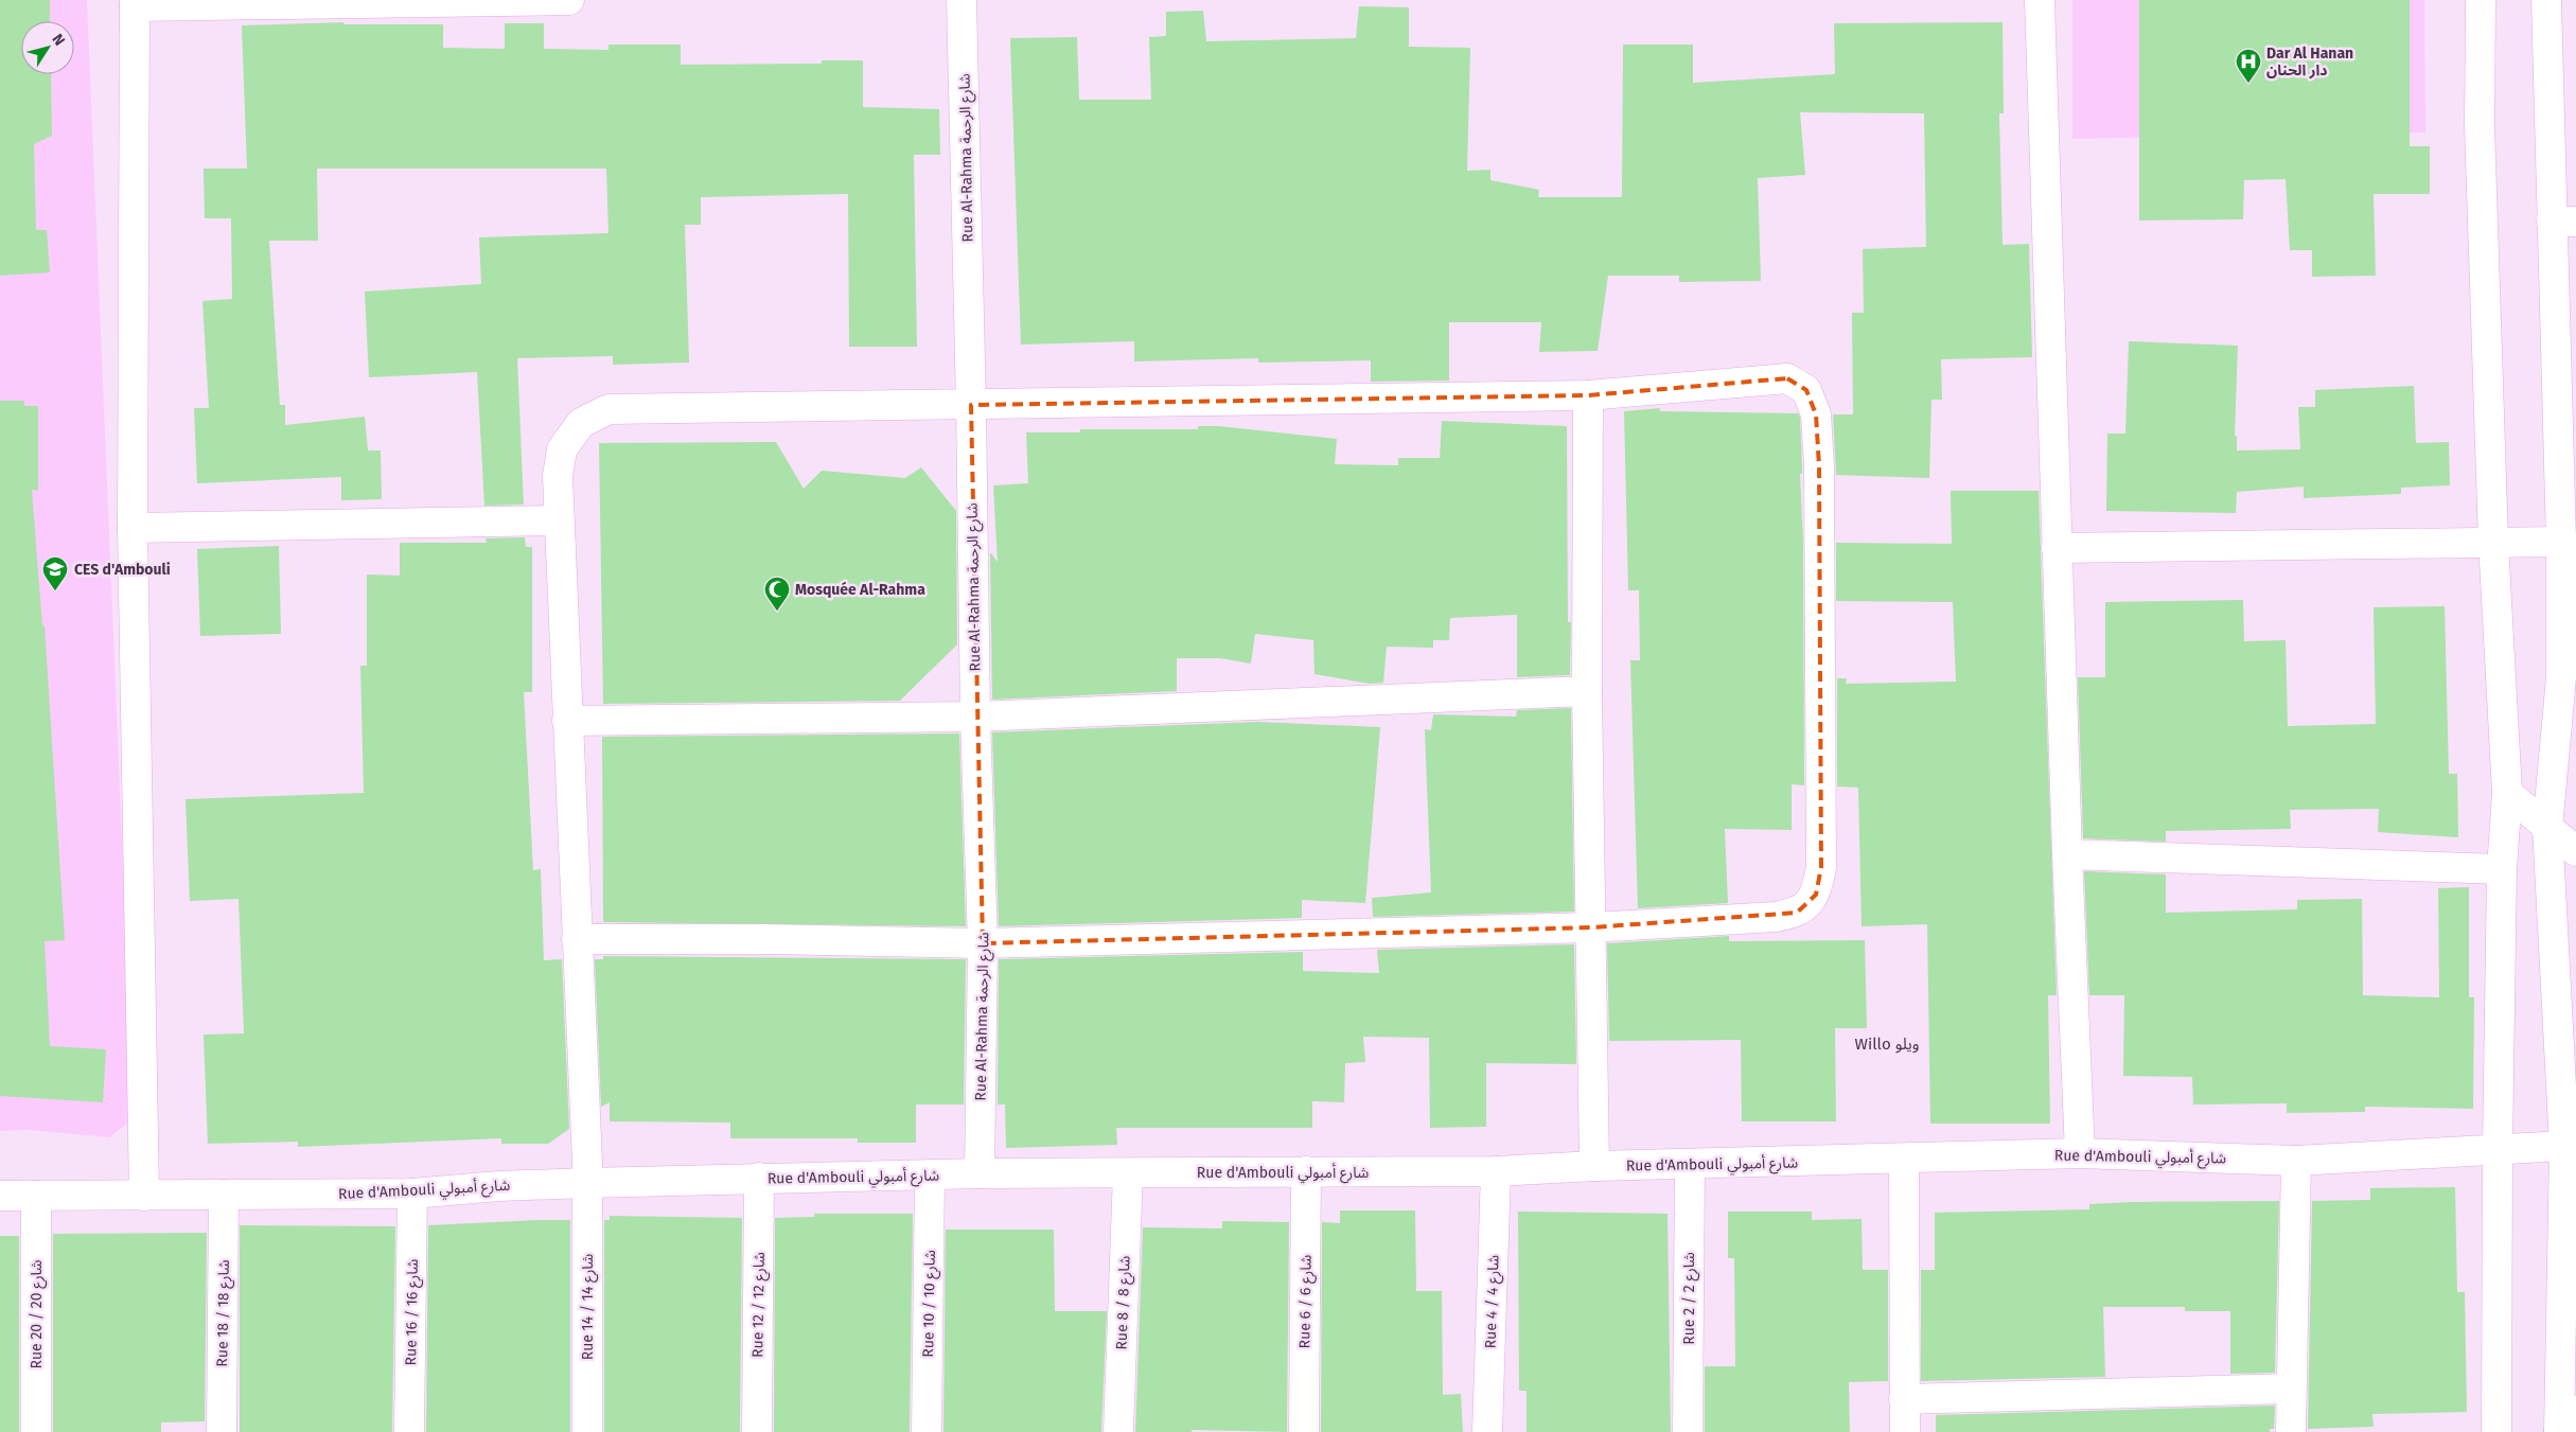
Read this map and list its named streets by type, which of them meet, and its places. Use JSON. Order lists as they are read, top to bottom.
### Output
{
  "streets": {
    "street": [
      "Rue Al-Rahma شارع الرحمة",
      "Rue d'Ambouli شارع أمبولي",
      "Rue 2 / شارع 2",
      "Rue 6 / شارع 6",
      "Rue 4 / شارع 4",
      "Rue 8 / شارع 8",
      "Rue 10 / شارع 10",
      "Rue 12 / شارع 12",
      "Rue 14 / شارع 14",
      "Rue 16 / شارع 16",
      "Rue 18 / شارع 18",
      "Rue 20 / شارع 20"
    ]
  },
  "crossings": [
    ["Rue Al-Rahma شارع الرحمة", "Rue d'Ambouli شارع أمبولي"],
    ["Rue Al-Rahma شارع الرحمة", "Rue 14 / شارع 14"],
    ["Rue d'Ambouli شارع أمبولي", "Rue 2 / شارع 2"],
    ["Rue d'Ambouli شارع أمبولي", "Rue 6 / شارع 6"],
    ["Rue d'Ambouli شارع أمبولي", "Rue 4 / شارع 4"],
    ["Rue d'Ambouli شارع أمبولي", "Rue 8 / شارع 8"],
    ["Rue d'Ambouli شارع أمبولي", "Rue 10 / شارع 10"],
    ["Rue d'Ambouli شارع أمبولي", "Rue 12 / شارع 12"],
    ["Rue d'Ambouli شارع أمبولي", "Rue 14 / شارع 14"],
    ["Rue d'Ambouli شارع أمبولي", "Rue 16 / شارع 16"],
    ["Rue d'Ambouli شارع أمبولي", "Rue 18 / شارع 18"],
    ["Rue d'Ambouli شارع أمبولي", "Rue 20 / شارع 20"]
  ],
  "districts": ["Willo ويلو"],
  "places": {
    "hospital": ["Dar Al Hanan دار الحنان"],
    "school or university": ["CES d'Ambouli"],
    "mosque": ["Mosquée Al-Rahma"]
  },
  "north": "top right"
}
